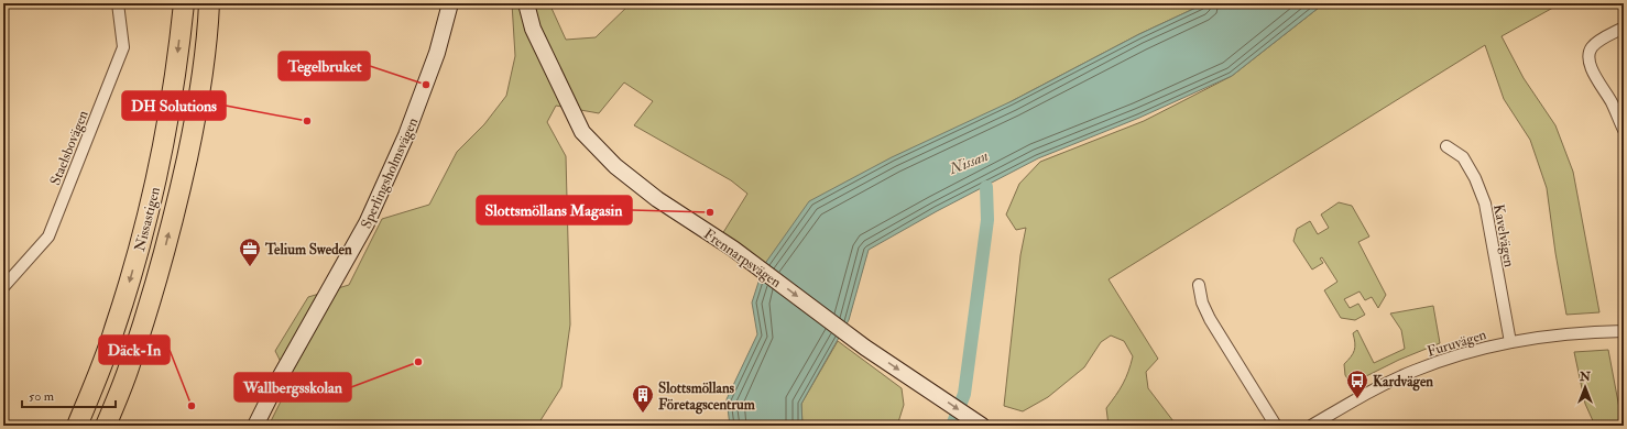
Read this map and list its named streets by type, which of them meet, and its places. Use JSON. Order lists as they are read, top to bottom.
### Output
{
  "streets": {
    "highway": ["Nissastigen"],
    "street": [
      "Staelsbovägen",
      "Sperlingsholmsvägen",
      "Kavelvägen",
      "Frennarpsvägen",
      "Furuvägen"
    ]
  },
  "crossings": [
    ["Kavelvägen", "Furuvägen"]
  ],
  "one_way": ["Frennarpsvägen"],
  "water": ["Nissan"],
  "places": {
    "other": [
      "Tegelbruket",
      "DH Solutions",
      "Slottsmöllans Magasin",
      "Wallbergsskolan",
      "Däck-In"
    ],
    "office": ["Telium Sweden"],
    "bus stop": ["Kardvägen"],
    "building": ["Slottsmöllans Företagscentrum"]
  },
  "scale_bar": "50 m",
  "north": "top"
}
